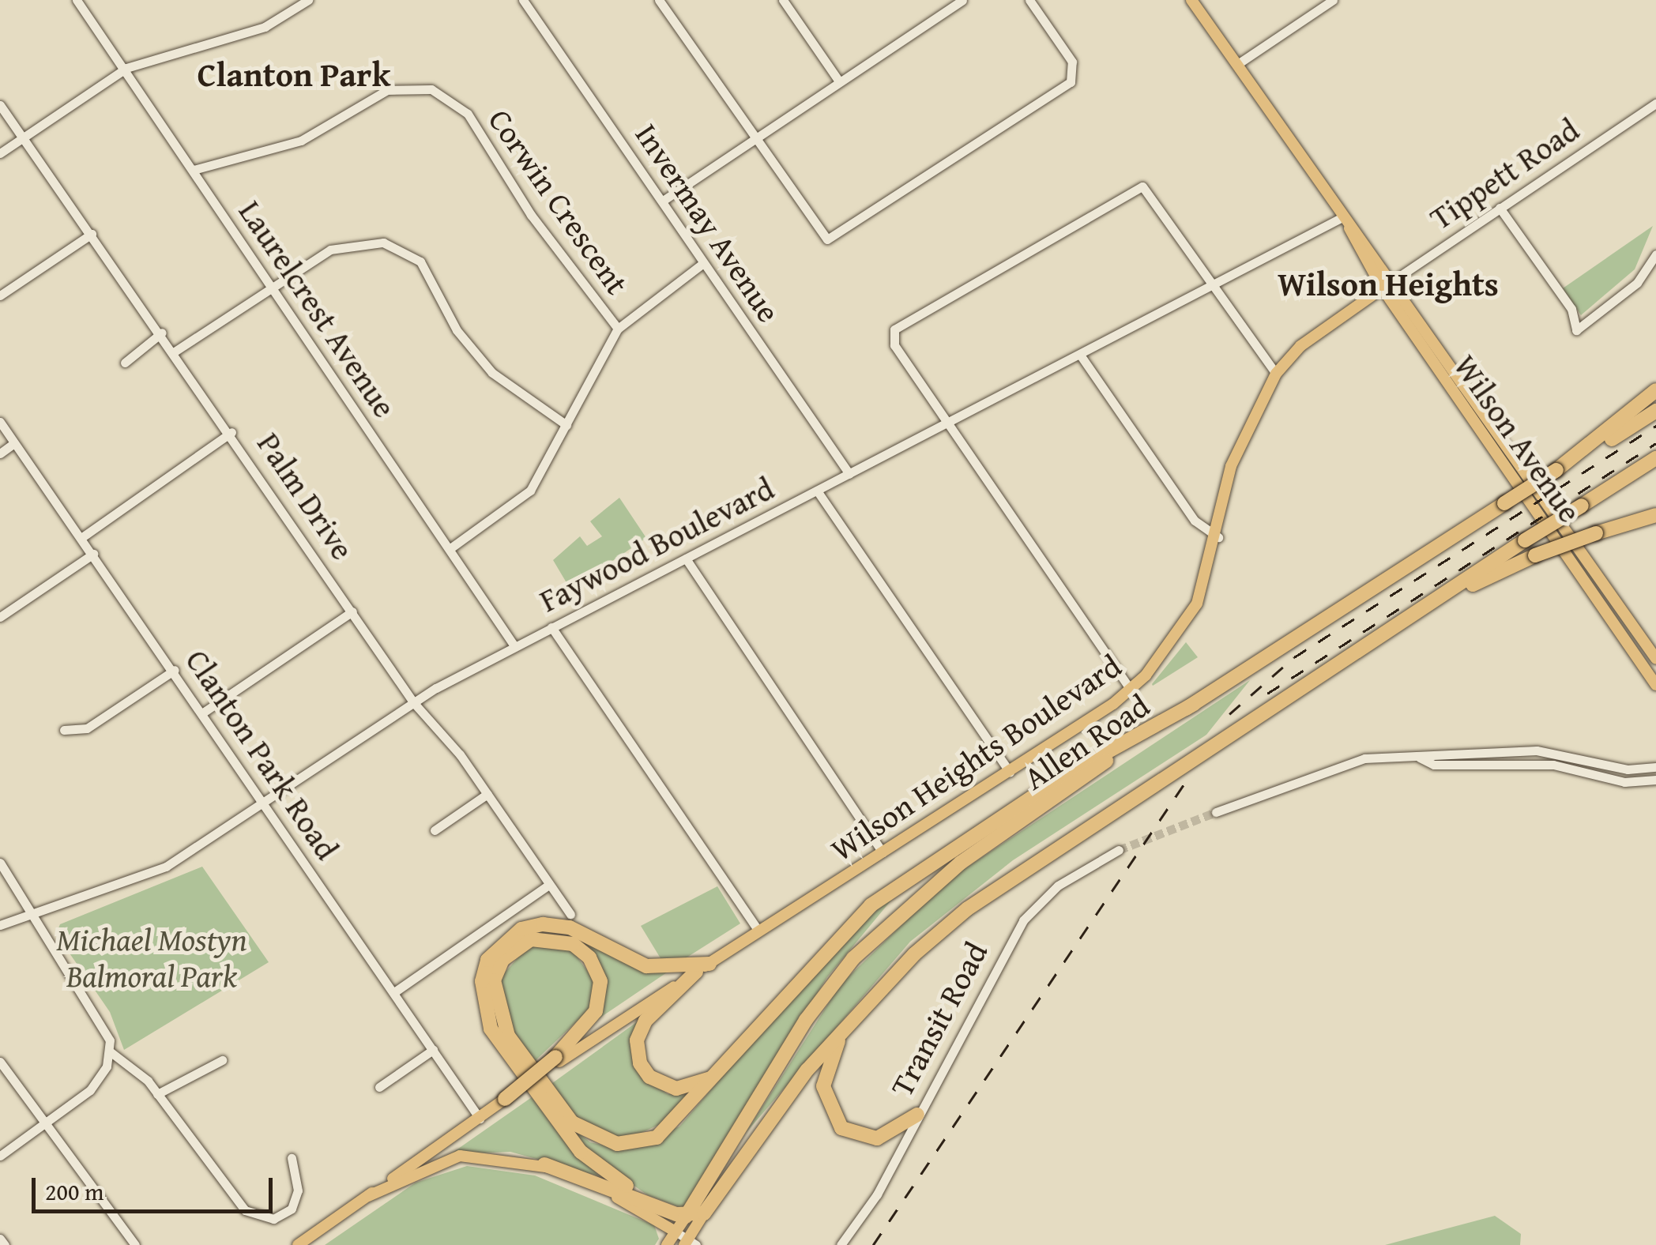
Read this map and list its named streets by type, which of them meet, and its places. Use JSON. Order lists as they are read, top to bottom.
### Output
{
  "streets": {
    "highway": ["Allen Road"],
    "main road": ["Tippett Road", "Wilson Avenue", "Wilson Heights Boulevard"],
    "street": [
      "Corwin Crescent",
      "Invermay Avenue",
      "Laurelcrest Avenue",
      "Palm Drive",
      "Faywood Boulevard",
      "Clanton Park Road",
      "Transit Road"
    ]
  },
  "crossings": [
    ["Tippett Road", "Wilson Avenue"],
    ["Tippett Road", "Wilson Heights Boulevard"],
    ["Corwin Crescent", "Laurelcrest Avenue"],
    ["Invermay Avenue", "Faywood Boulevard"],
    ["Laurelcrest Avenue", "Faywood Boulevard"],
    ["Wilson Avenue", "Faywood Boulevard"],
    ["Wilson Avenue", "Wilson Heights Boulevard"],
    ["Palm Drive", "Faywood Boulevard"],
    ["Faywood Boulevard", "Clanton Park Road"]
  ],
  "districts": ["Clanton Park", "Wilson Heights"],
  "parks": ["Michael Mostyn Balmoral Park"],
  "scale_bar": "200 m"
}
